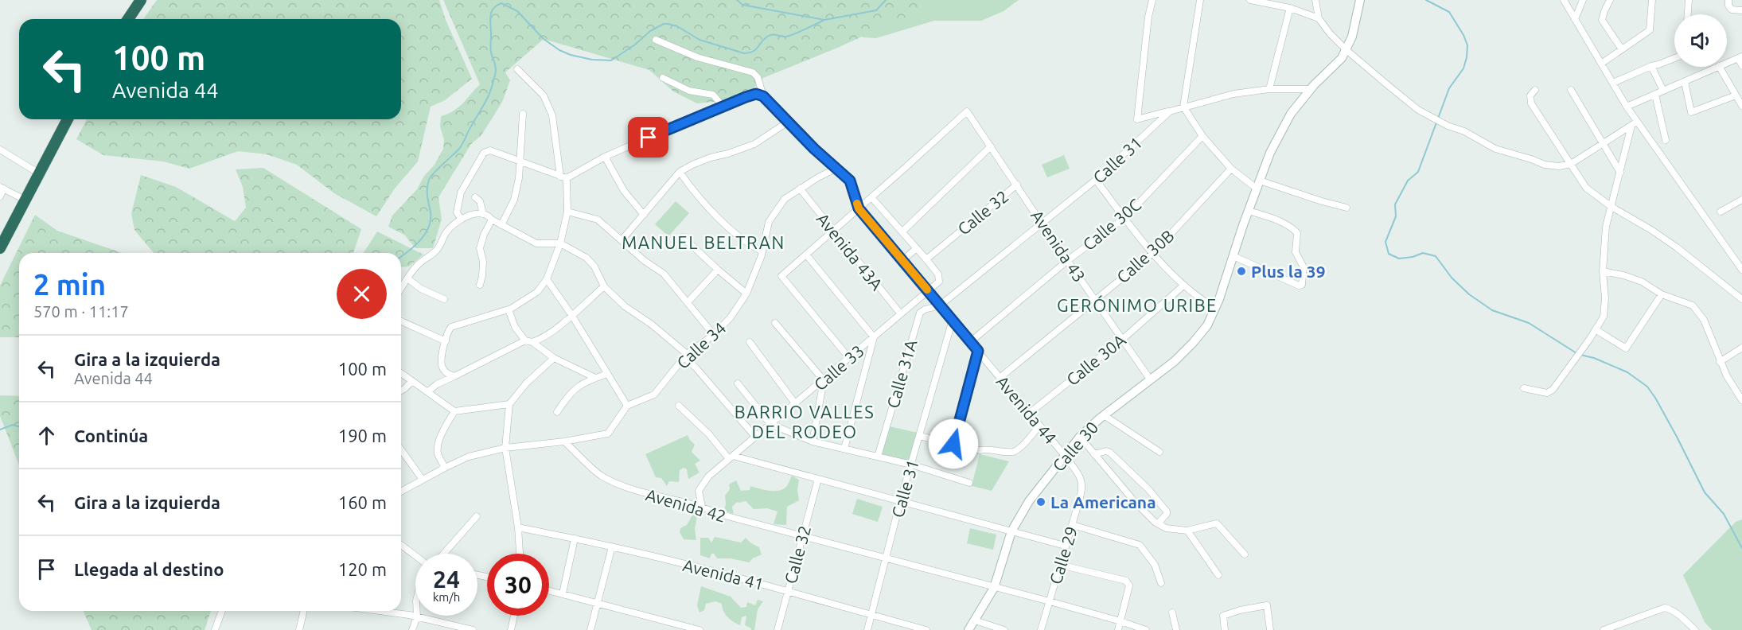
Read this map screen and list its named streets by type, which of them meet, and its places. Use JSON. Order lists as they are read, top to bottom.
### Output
{
  "streets": {
    "main road": ["Calle 30"],
    "street": [
      "Calle 31",
      "Calle 32",
      "Calle 30C",
      "Avenida 43",
      "Avenida 43A",
      "Calle 30B",
      "Calle 34",
      "Calle 30A",
      "Calle 33",
      "Calle 31A",
      "Avenida 44",
      "Avenida 42",
      "Calle 29",
      "Avenida 41"
    ]
  },
  "crossings": [
    ["Calle 31", "Avenida 43"],
    ["Calle 31", "Calle 31A"],
    ["Calle 31", "Avenida 44"],
    ["Calle 31", "Calle 30"],
    ["Calle 31", "Avenida 42"],
    ["Calle 31", "Avenida 41"],
    ["Calle 32", "Avenida 43"],
    ["Calle 32", "Avenida 42"],
    ["Calle 32", "Avenida 41"],
    ["Calle 30C", "Avenida 43"],
    ["Calle 30C", "Avenida 44"],
    ["Avenida 43", "Calle 30B"],
    ["Avenida 43", "Calle 30A"],
    ["Avenida 43", "Calle 30"],
    ["Avenida 43A", "Calle 34"],
    ["Avenida 43A", "Calle 33"],
    ["Calle 30B", "Avenida 44"],
    ["Calle 30A", "Avenida 44"],
    ["Calle 33", "Avenida 44"],
    ["Calle 33", "Avenida 42"],
    ["Calle 31A", "Avenida 44"],
    ["Avenida 44", "Calle 30"],
    ["Avenida 44", "Calle 29"],
    ["Calle 30", "Avenida 42"],
    ["Calle 30", "Calle 29"],
    ["Avenida 42", "Calle 29"]
  ],
  "districts": ["MANUEL BELTRAN", "GERÓNIMO URIBE", "BARRIO VALLES DEL RODEO"],
  "places": ["Plus la 39", "La Americana"],
  "page": {
    "turn": ["100 m", "Avenida 44"],
    "heading": ["2 min", "570 m · 11:17"],
    "list": [
      {
        "name": "Gira a la izquierda",
        "note": "Avenida 44",
        "value": "100 m"
      },
      {
        "name": "Continúa",
        "value": "190 m"
      },
      {
        "name": "Gira a la izquierda",
        "value": "160 m"
      },
      {
        "name": "Llegada al destino",
        "value": "120 m"
      }
    ],
    "speed": "24 km/h",
    "limit": "30"
  }
}
